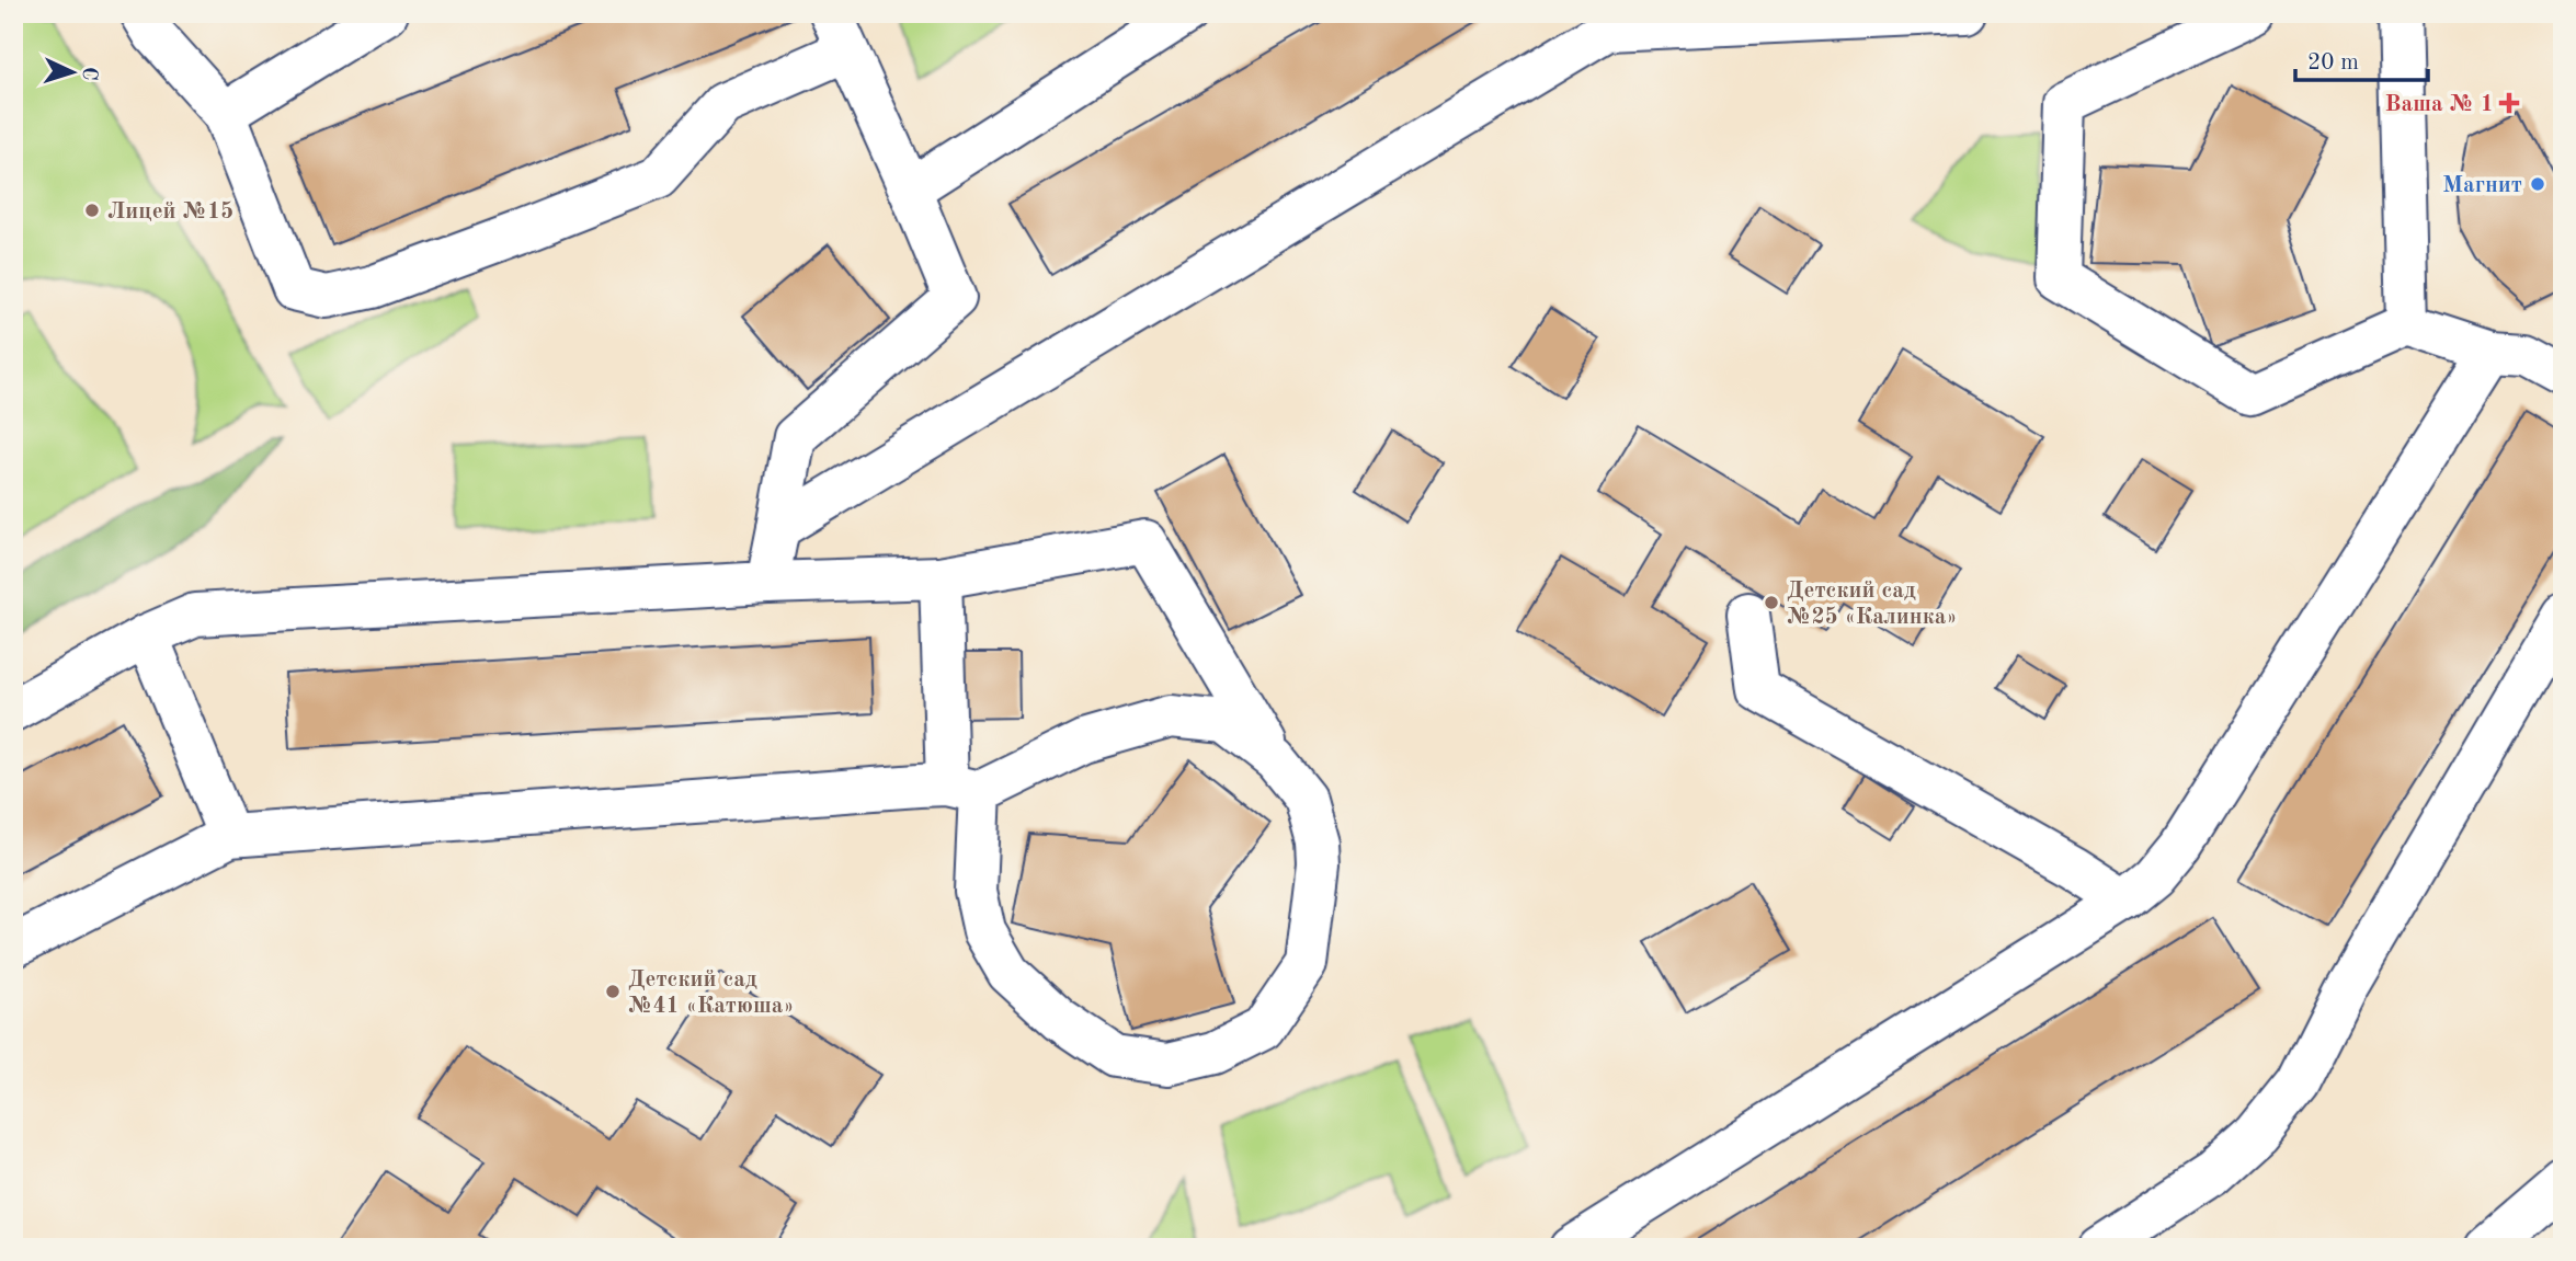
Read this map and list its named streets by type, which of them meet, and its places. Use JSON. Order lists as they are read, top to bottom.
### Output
{
  "places": {
    "health": ["Ваша № 1"],
    "other": [
      "Магнит",
      "Лицей №15",
      "Детский сад №25 «Калинка»",
      "Детский сад №41 «Катюша»"
    ]
  },
  "scale_bar": "20 m",
  "north": "right"
}
